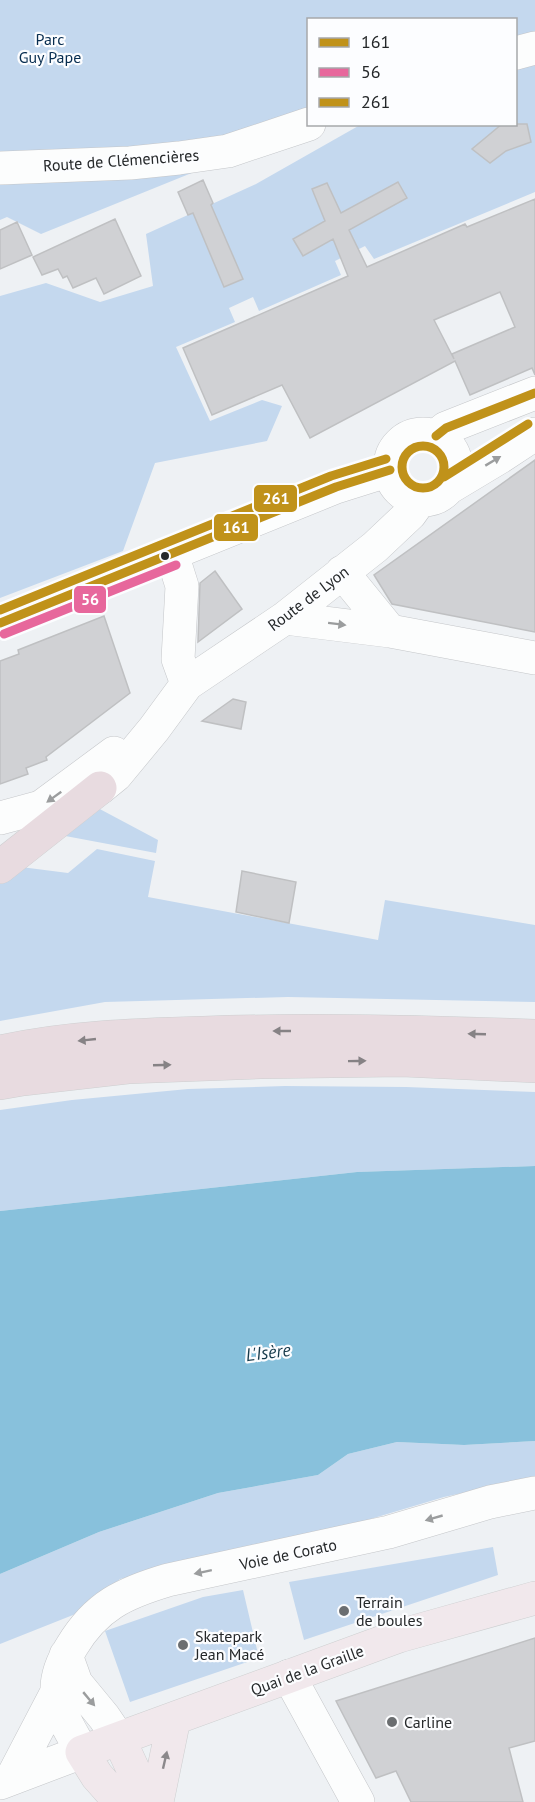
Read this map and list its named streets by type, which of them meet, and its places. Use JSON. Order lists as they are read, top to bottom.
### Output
{
  "streets": {
    "main road": ["Quai de la Graille"],
    "street": ["Route de Clémencières", "Route de Lyon", "Voie de Corato"]
  },
  "crossings": [
    ["Voie de Corato", "Quai de la Graille"]
  ],
  "one_way": ["Voie de Corato"],
  "water": ["L'Isère"],
  "parks": ["Parc Guy Pape"],
  "places": ["Terrain de boules", "Skatepark Jean Macé", "Carline"],
  "lines": ["transit line 161", "transit line 261", "transit line 56"],
  "legend": ["161", "56", "261"]
}
